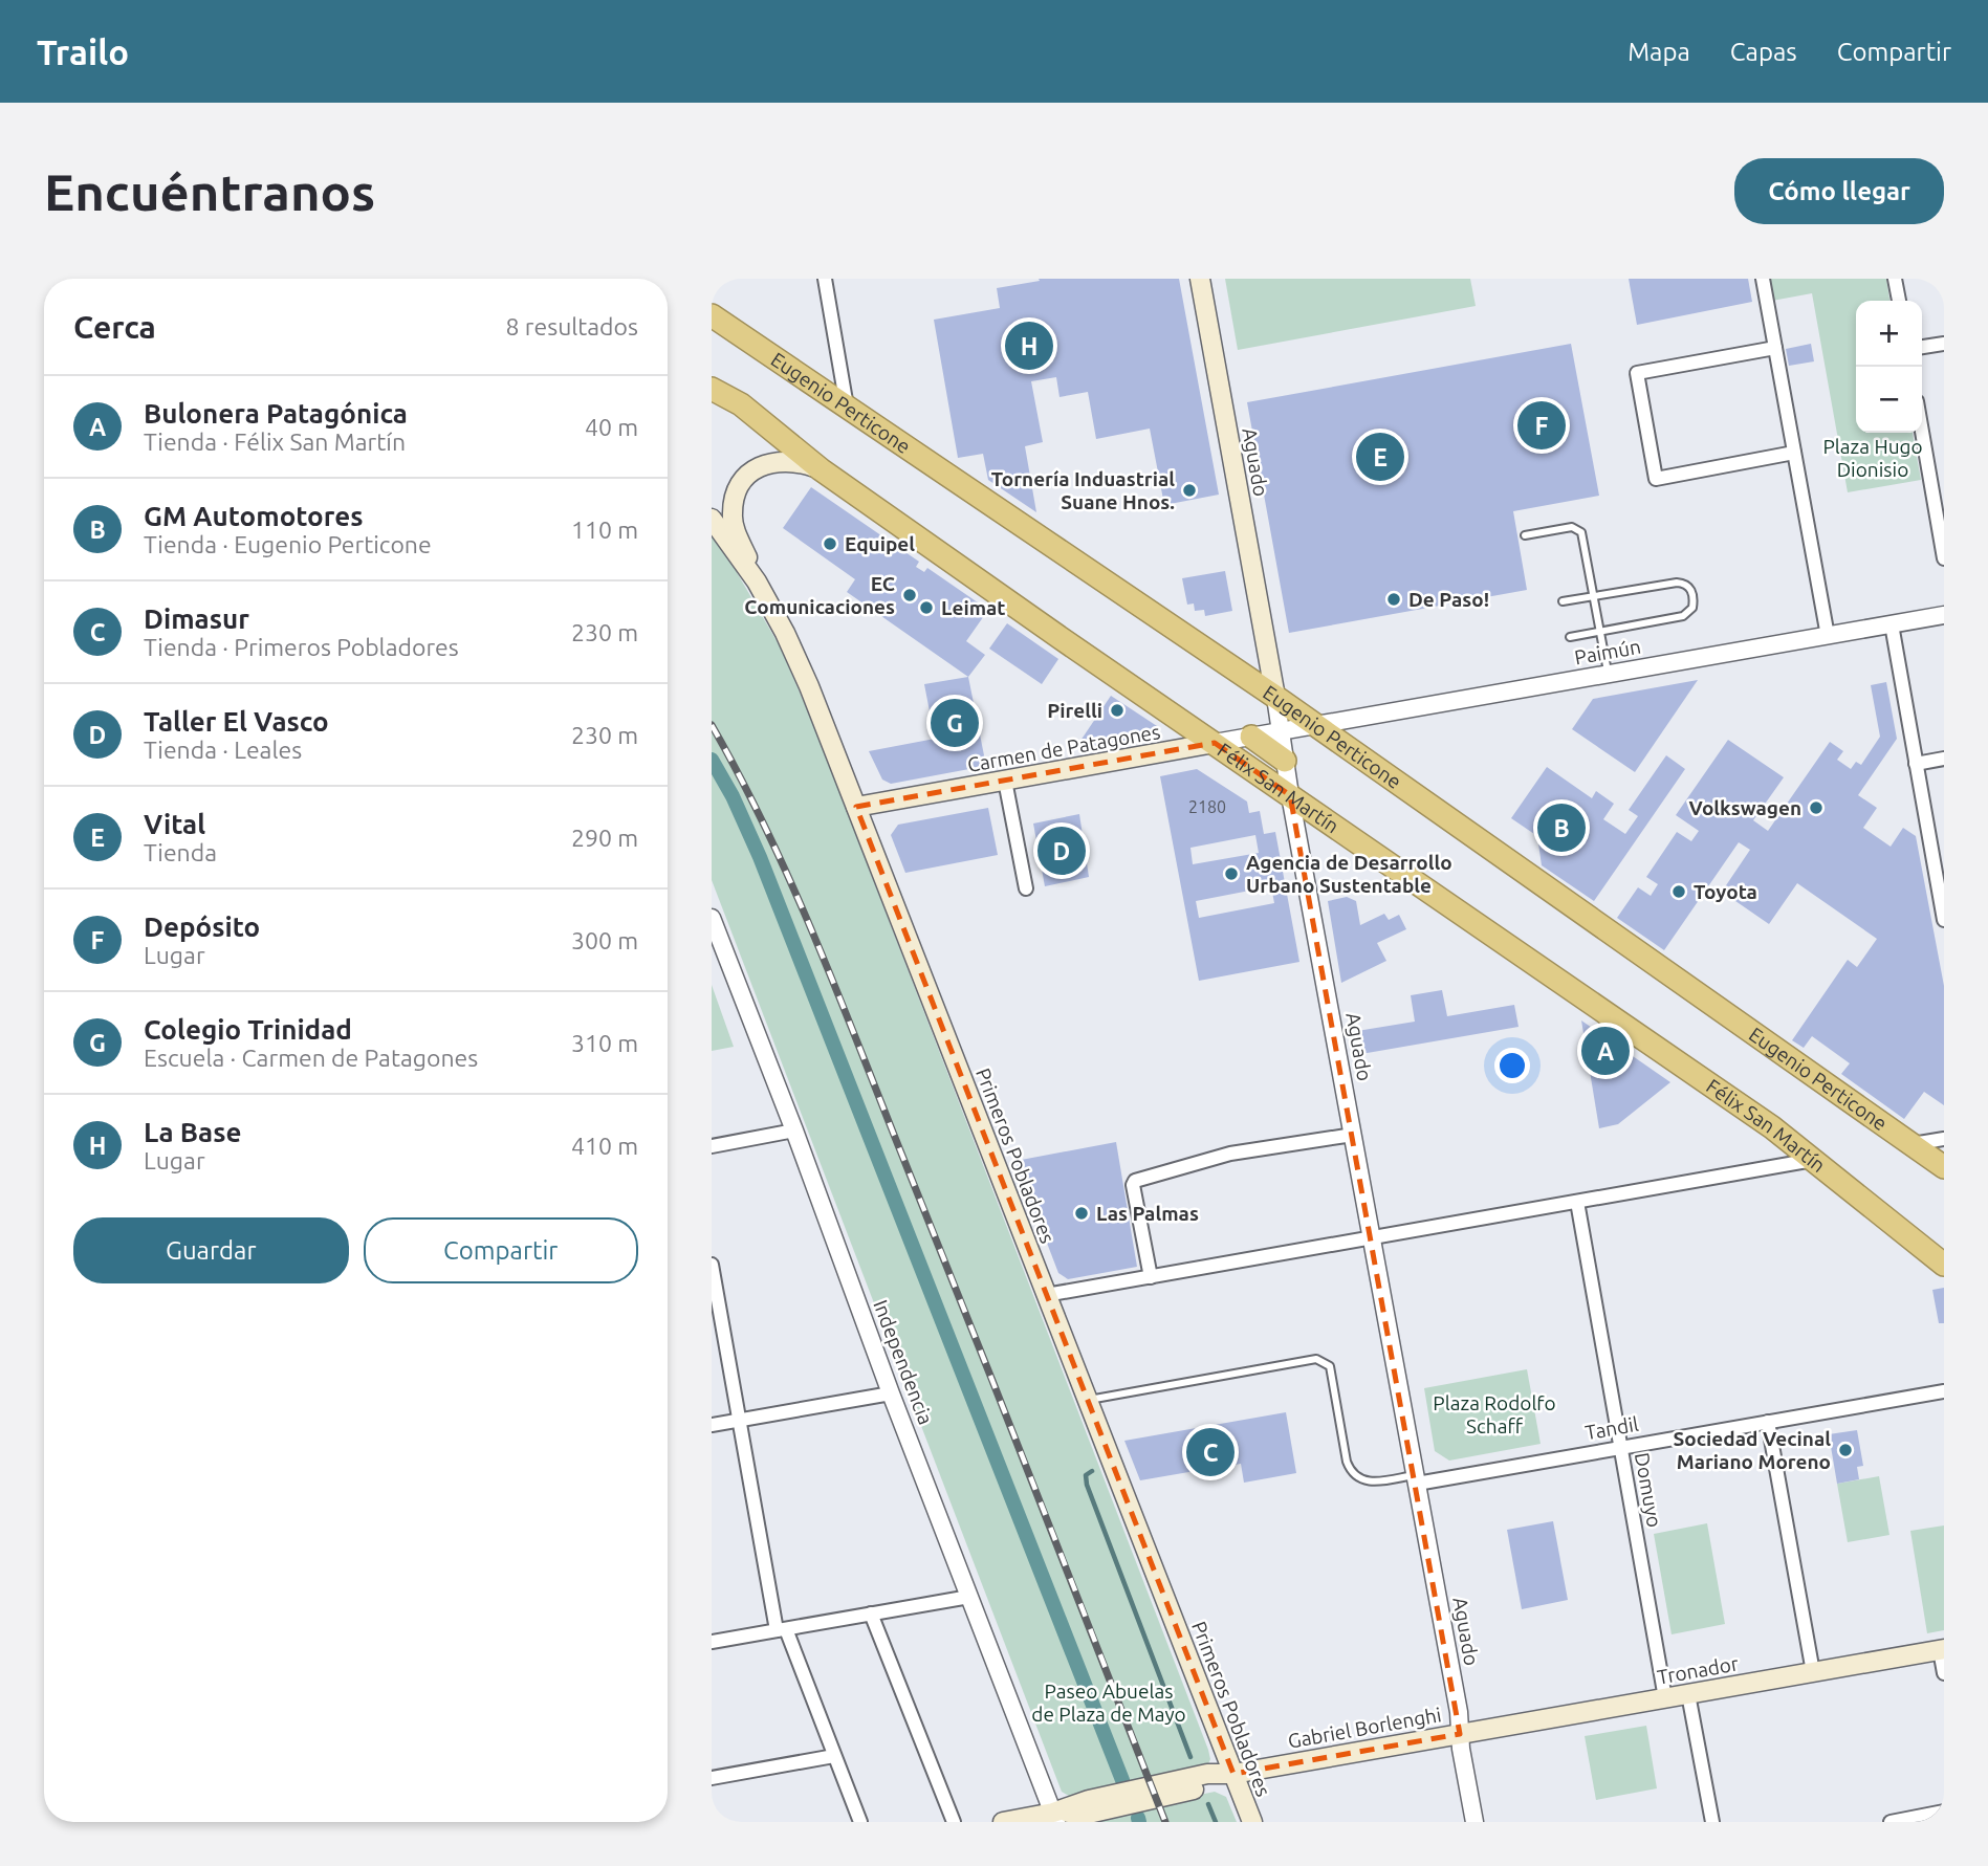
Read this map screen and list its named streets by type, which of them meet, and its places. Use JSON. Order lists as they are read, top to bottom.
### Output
{
  "streets": {
    "highway": ["Eugenio Perticone", "Félix San Martín"],
    "main road": [
      "Aguado",
      "Carmen de Patagones",
      "Primeros Pobladores",
      "Tronador",
      "Gabriel Borlenghi"
    ],
    "street": [
      "Paimún",
      "Independencia",
      "Tandil",
      "Domuyo"
    ]
  },
  "crossings": [
    ["Eugenio Perticone", "Aguado"],
    ["Eugenio Perticone", "Paimún"],
    ["Aguado", "Paimún"],
    ["Aguado", "Carmen de Patagones"],
    ["Aguado", "Félix San Martín"],
    ["Aguado", "Tandil"],
    ["Aguado", "Tronador"],
    ["Aguado", "Gabriel Borlenghi"],
    ["Paimún", "Carmen de Patagones"],
    ["Carmen de Patagones", "Félix San Martín"],
    ["Carmen de Patagones", "Primeros Pobladores"],
    ["Félix San Martín", "Primeros Pobladores"],
    ["Primeros Pobladores", "Gabriel Borlenghi"],
    ["Independencia", "Gabriel Borlenghi"],
    ["Tandil", "Domuyo"],
    ["Domuyo", "Tronador"],
    ["Tronador", "Gabriel Borlenghi"]
  ],
  "parks": ["Plaza Hugo Dionisio", "Plaza Rodolfo Schaff", "Paseo Abuelas de Plaza de Mayo"],
  "places": [
    "Tornería Induastrial Suane Hnos.",
    "Equipel",
    "EC Comunicaciones",
    "De Paso!",
    "Leimat",
    "Pirelli",
    "Volkswagen",
    "Agencia de Desarrollo Urbano Sustentable",
    "Toyota",
    "Las Palmas",
    "Sociedad Vecinal Mariano Moreno"
  ],
  "house_numbers": ["2180"],
  "page": {
    "header": "Trailo",
    "nav": ["Mapa", "Capas", "Compartir"],
    "buttons": [
      "Cómo llegar",
      ["Guardar", "Compartir"]
    ],
    "title": "Encuéntranos",
    "heading": ["Cerca", "8 resultados"],
    "map_buttons": ["+", "−"],
    "pins": [
      "H",
      "F",
      "E",
      "G",
      "B",
      "D",
      "A",
      "C"
    ],
    "list": [
      {
        "mark": "A",
        "name": "Bulonera Patagónica",
        "note": "Tienda · Félix San Martín",
        "value": "40 m"
      },
      {
        "mark": "B",
        "name": "GM Automotores",
        "note": "Tienda · Eugenio Perticone",
        "value": "110 m"
      },
      {
        "mark": "C",
        "name": "Dimasur",
        "note": "Tienda · Primeros Pobladores",
        "value": "230 m"
      },
      {
        "mark": "D",
        "name": "Taller El Vasco",
        "note": "Tienda · Leales",
        "value": "230 m"
      },
      {
        "mark": "E",
        "name": "Vital",
        "note": "Tienda",
        "value": "290 m"
      },
      {
        "mark": "F",
        "name": "Depósito",
        "note": "Lugar",
        "value": "300 m"
      },
      {
        "mark": "G",
        "name": "Colegio Trinidad",
        "note": "Escuela · Carmen de Patagones",
        "value": "310 m"
      },
      {
        "mark": "H",
        "name": "La Base",
        "note": "Lugar",
        "value": "410 m"
      }
    ]
  }
}
